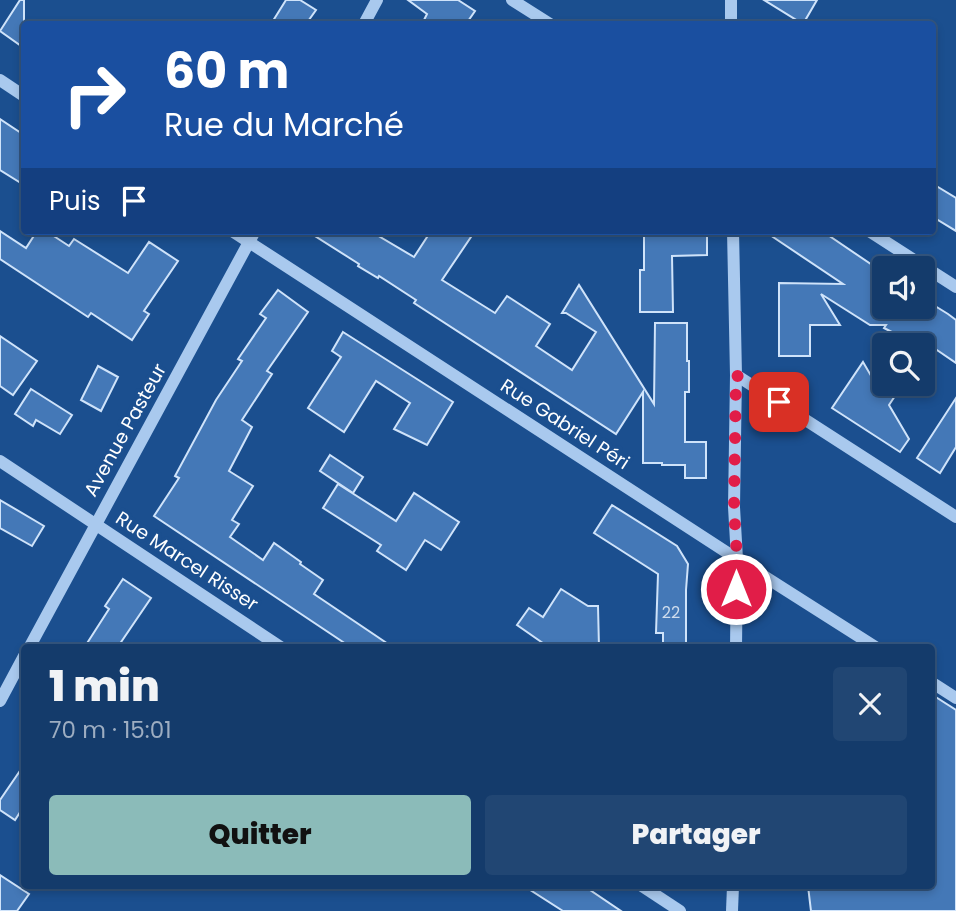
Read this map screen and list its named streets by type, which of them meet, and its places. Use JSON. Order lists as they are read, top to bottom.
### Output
{
  "streets": {
    "street": ["Rue Gabriel Péri", "Avenue Pasteur", "Rue Marcel Risser"]
  },
  "crossings": [
    ["Rue Gabriel Péri", "Avenue Pasteur"],
    ["Avenue Pasteur", "Rue Marcel Risser"]
  ],
  "house_numbers": ["22"],
  "page": {
    "turn": ["60 m", "Rue du Marché"],
    "then": "Puis",
    "heading": ["1 min", "70 m · 15:01"],
    "buttons": ["Quitter", "Partager"]
  }
}
